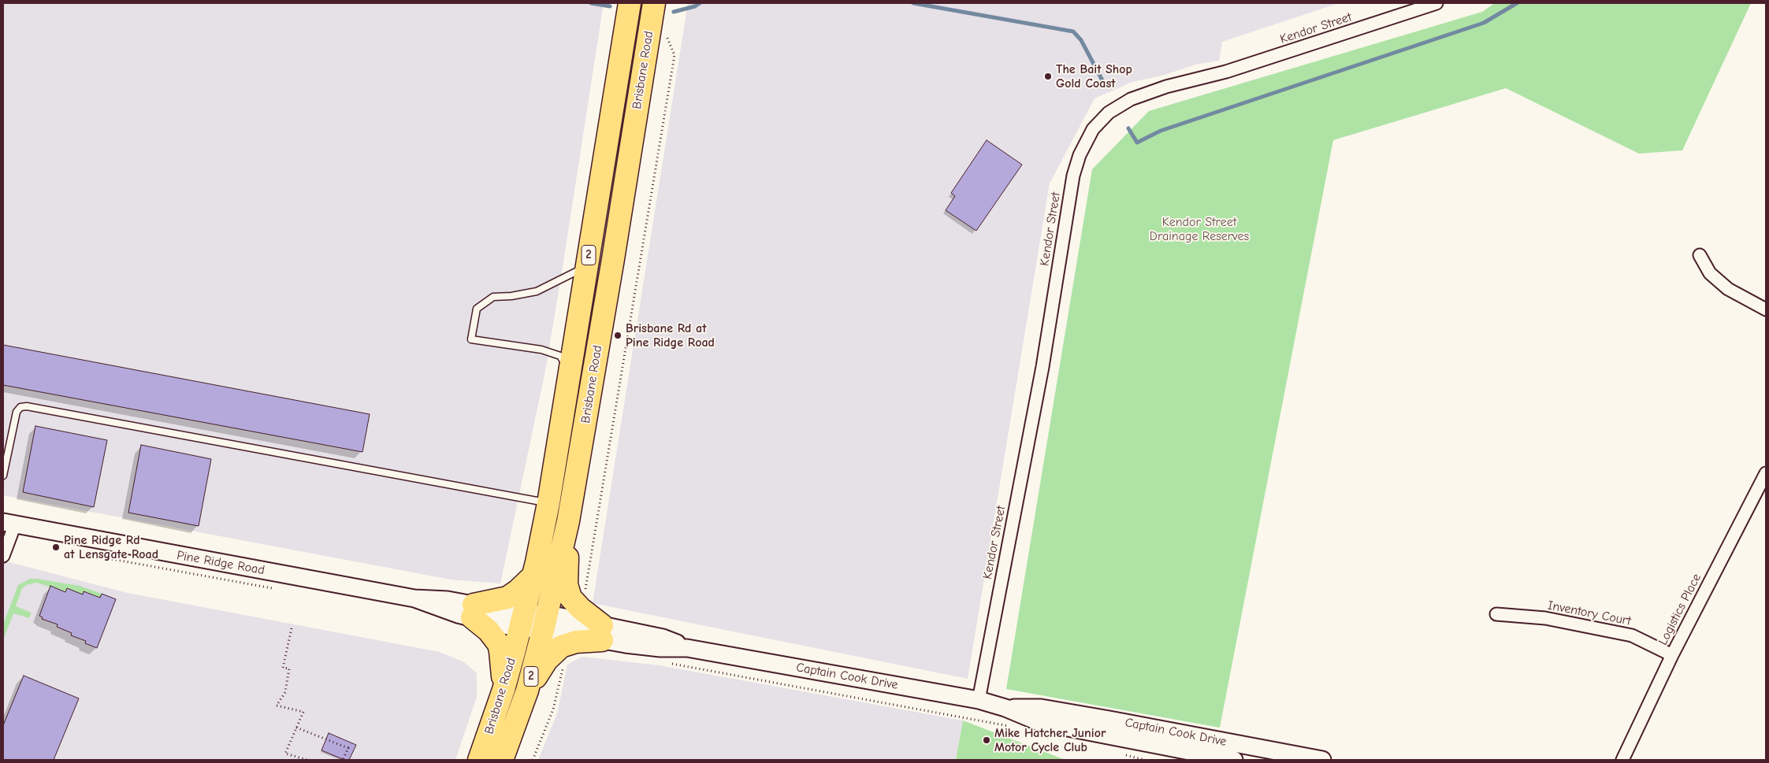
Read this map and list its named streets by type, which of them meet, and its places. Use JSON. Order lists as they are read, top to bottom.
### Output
{
  "streets": {
    "highway": ["Brisbane Road", "2"],
    "street": [
      "Kendor Street",
      "Pine Ridge Road",
      "Logistics Place",
      "Inventory Court",
      "Captain Cook Drive"
    ]
  },
  "crossings": [
    ["Kendor Street", "Captain Cook Drive"],
    ["Brisbane Road", "Pine Ridge Road"],
    ["Brisbane Road", "Captain Cook Drive"],
    ["Pine Ridge Road", "Captain Cook Drive"],
    ["Logistics Place", "Inventory Court"]
  ],
  "parks": ["Kendor Street Drainage Reserves"],
  "places": [
    "The Bait Shop Gold Coast",
    "Brisbane Rd at Pine Ridge Road",
    "Pine Ridge Rd at Lensgate Road",
    "Mike Hatcher Junior Motor Cycle Club"
  ]
}
